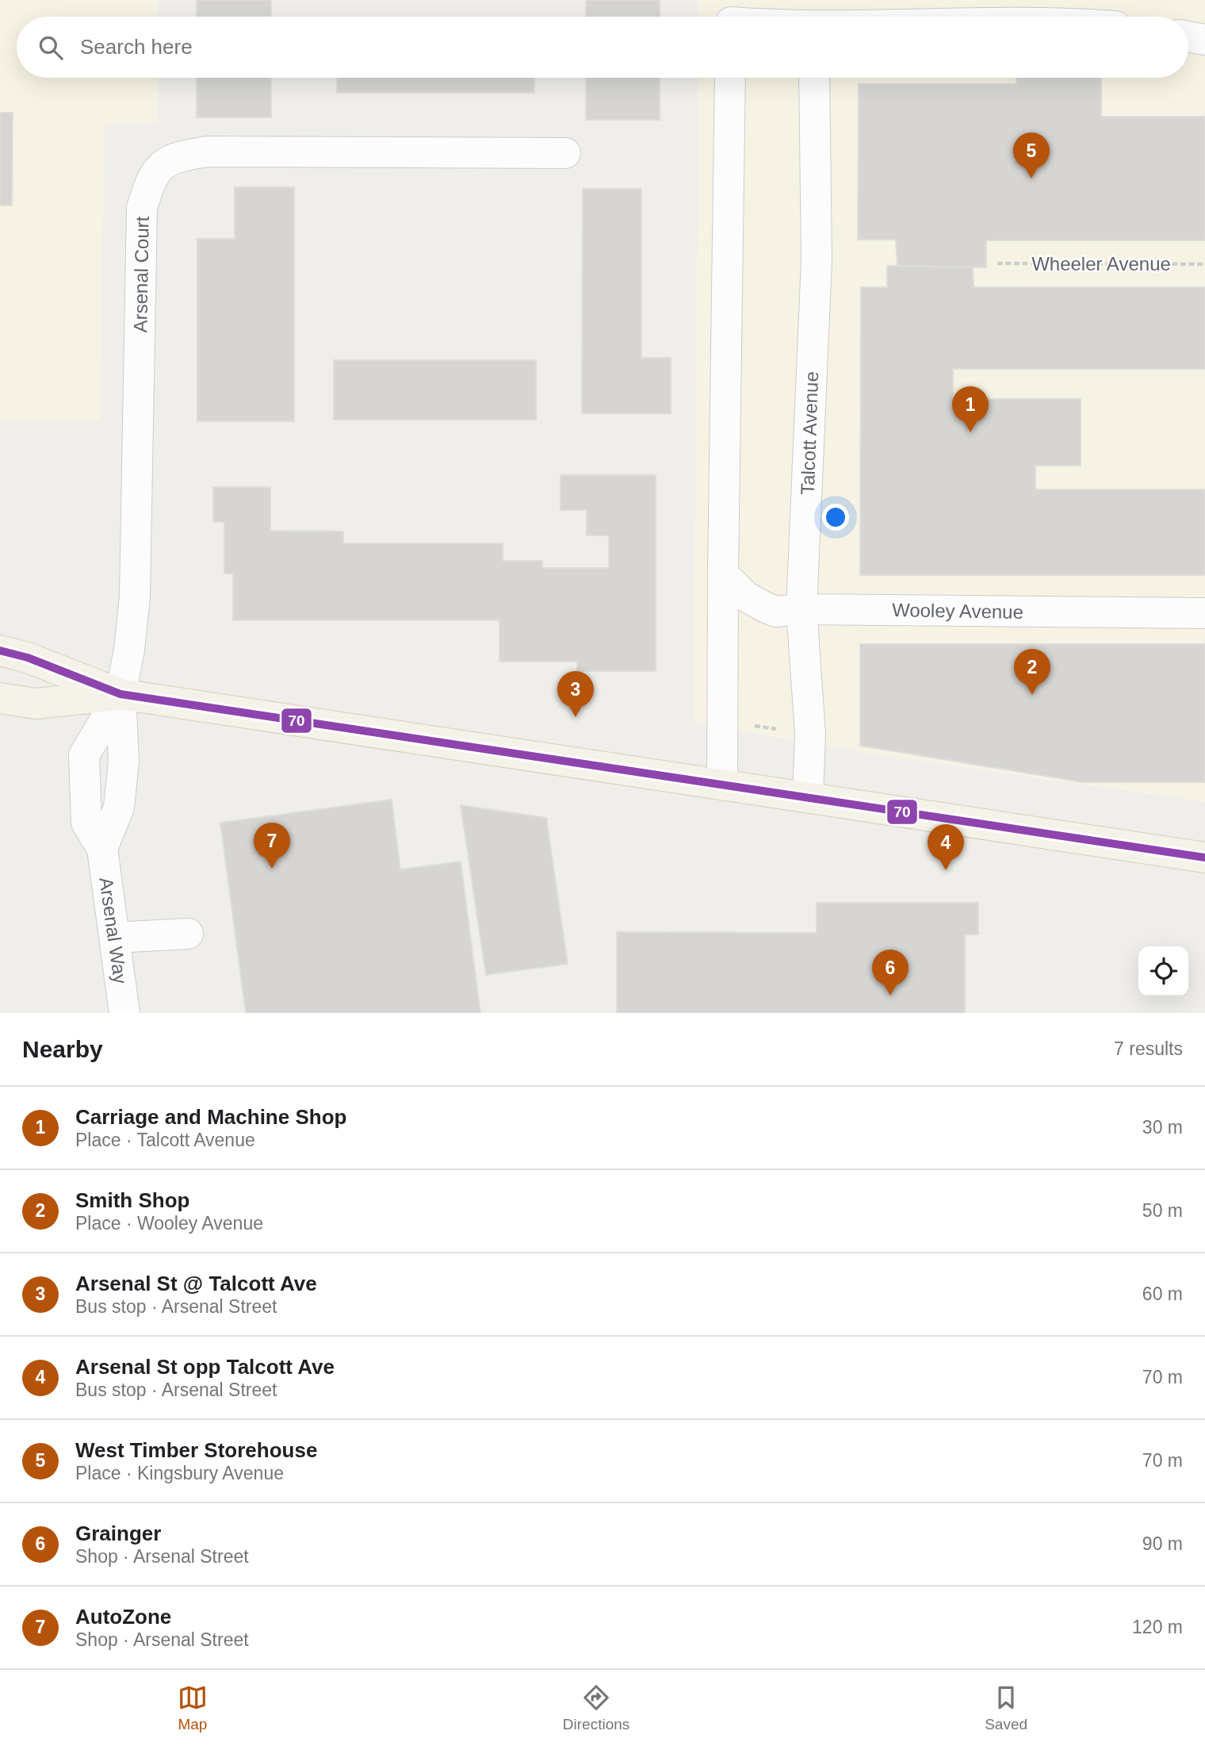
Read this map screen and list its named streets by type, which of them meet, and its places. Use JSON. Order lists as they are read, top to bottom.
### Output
{
  "streets": {
    "street": [
      "Arsenal Court",
      "Talcott Avenue",
      "Wooley Avenue",
      "Arsenal Way"
    ],
    "path": ["Wheeler Avenue"]
  },
  "crossings": [
    ["Arsenal Court", "Arsenal Way"],
    ["Talcott Avenue", "Wooley Avenue"]
  ],
  "lines": ["transit line 70"],
  "page": {
    "search": "Search here",
    "pins": [
      "5",
      "1",
      "2",
      "3",
      "7",
      "4",
      "6"
    ],
    "heading": ["Nearby", "7 results"],
    "list": [
      {
        "mark": "1",
        "name": "Carriage and Machine Shop",
        "note": "Place · Talcott Avenue",
        "value": "30 m"
      },
      {
        "mark": "2",
        "name": "Smith Shop",
        "note": "Place · Wooley Avenue",
        "value": "50 m"
      },
      {
        "mark": "3",
        "name": "Arsenal St @ Talcott Ave",
        "note": "Bus stop · Arsenal Street",
        "value": "60 m"
      },
      {
        "mark": "4",
        "name": "Arsenal St opp Talcott Ave",
        "note": "Bus stop · Arsenal Street",
        "value": "70 m"
      },
      {
        "mark": "5",
        "name": "West Timber Storehouse",
        "note": "Place · Kingsbury Avenue",
        "value": "70 m"
      },
      {
        "mark": "6",
        "name": "Grainger",
        "note": "Shop · Arsenal Street",
        "value": "90 m"
      },
      {
        "mark": "7",
        "name": "AutoZone",
        "note": "Shop · Arsenal Street",
        "value": "120 m"
      }
    ],
    "nav": ["Map", "Directions", "Saved"]
  }
}
